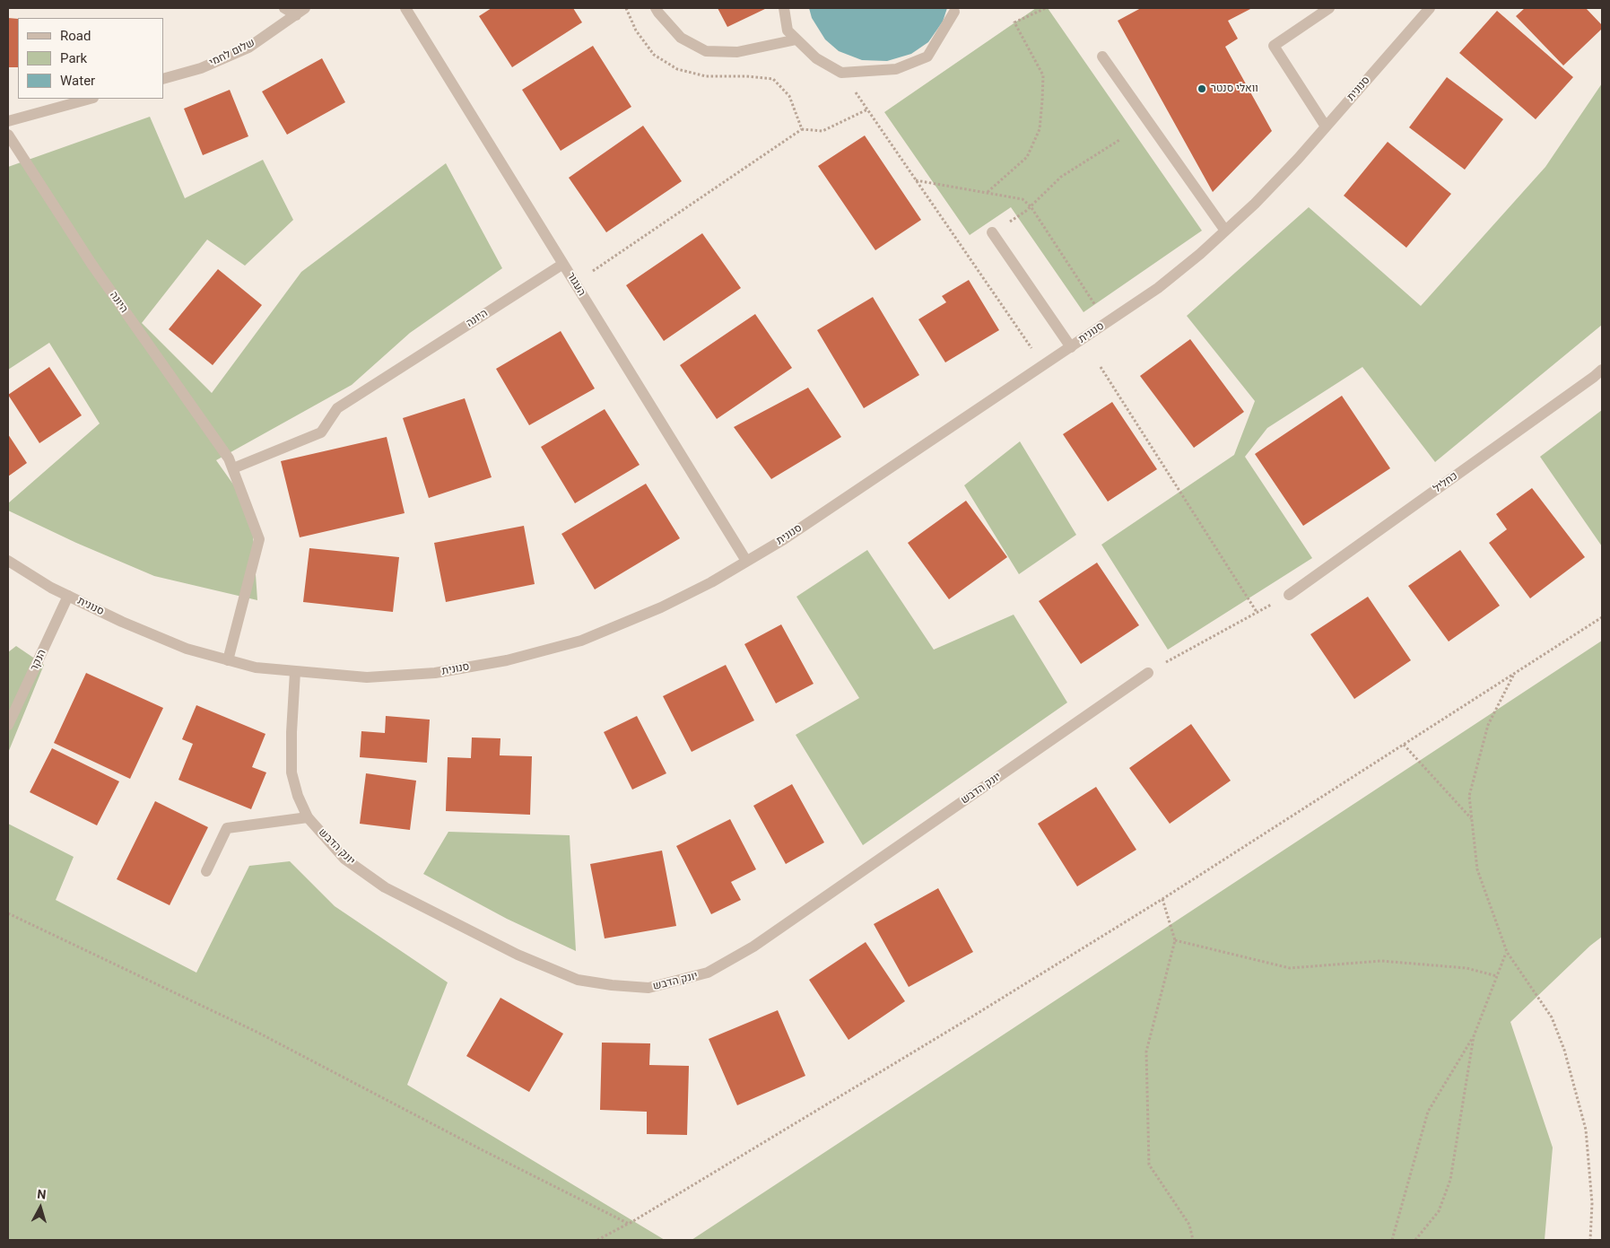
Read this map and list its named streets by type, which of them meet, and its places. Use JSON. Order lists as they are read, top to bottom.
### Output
{
  "streets": {
    "street": [
      "שלום לחמי",
      "סנונית",
      "העגור",
      "היונה",
      "כחליל",
      "הנקר",
      "יונק הדבש"
    ]
  },
  "crossings": [
    ["סנונית", "העגור"],
    ["סנונית", "היונה"],
    ["סנונית", "הנקר"],
    ["סנונית", "יונק הדבש"],
    ["העגור", "היונה"]
  ],
  "places": ["וואלי סנטר"],
  "legend": ["Road", "Park", "Water"],
  "north": "top"
}
